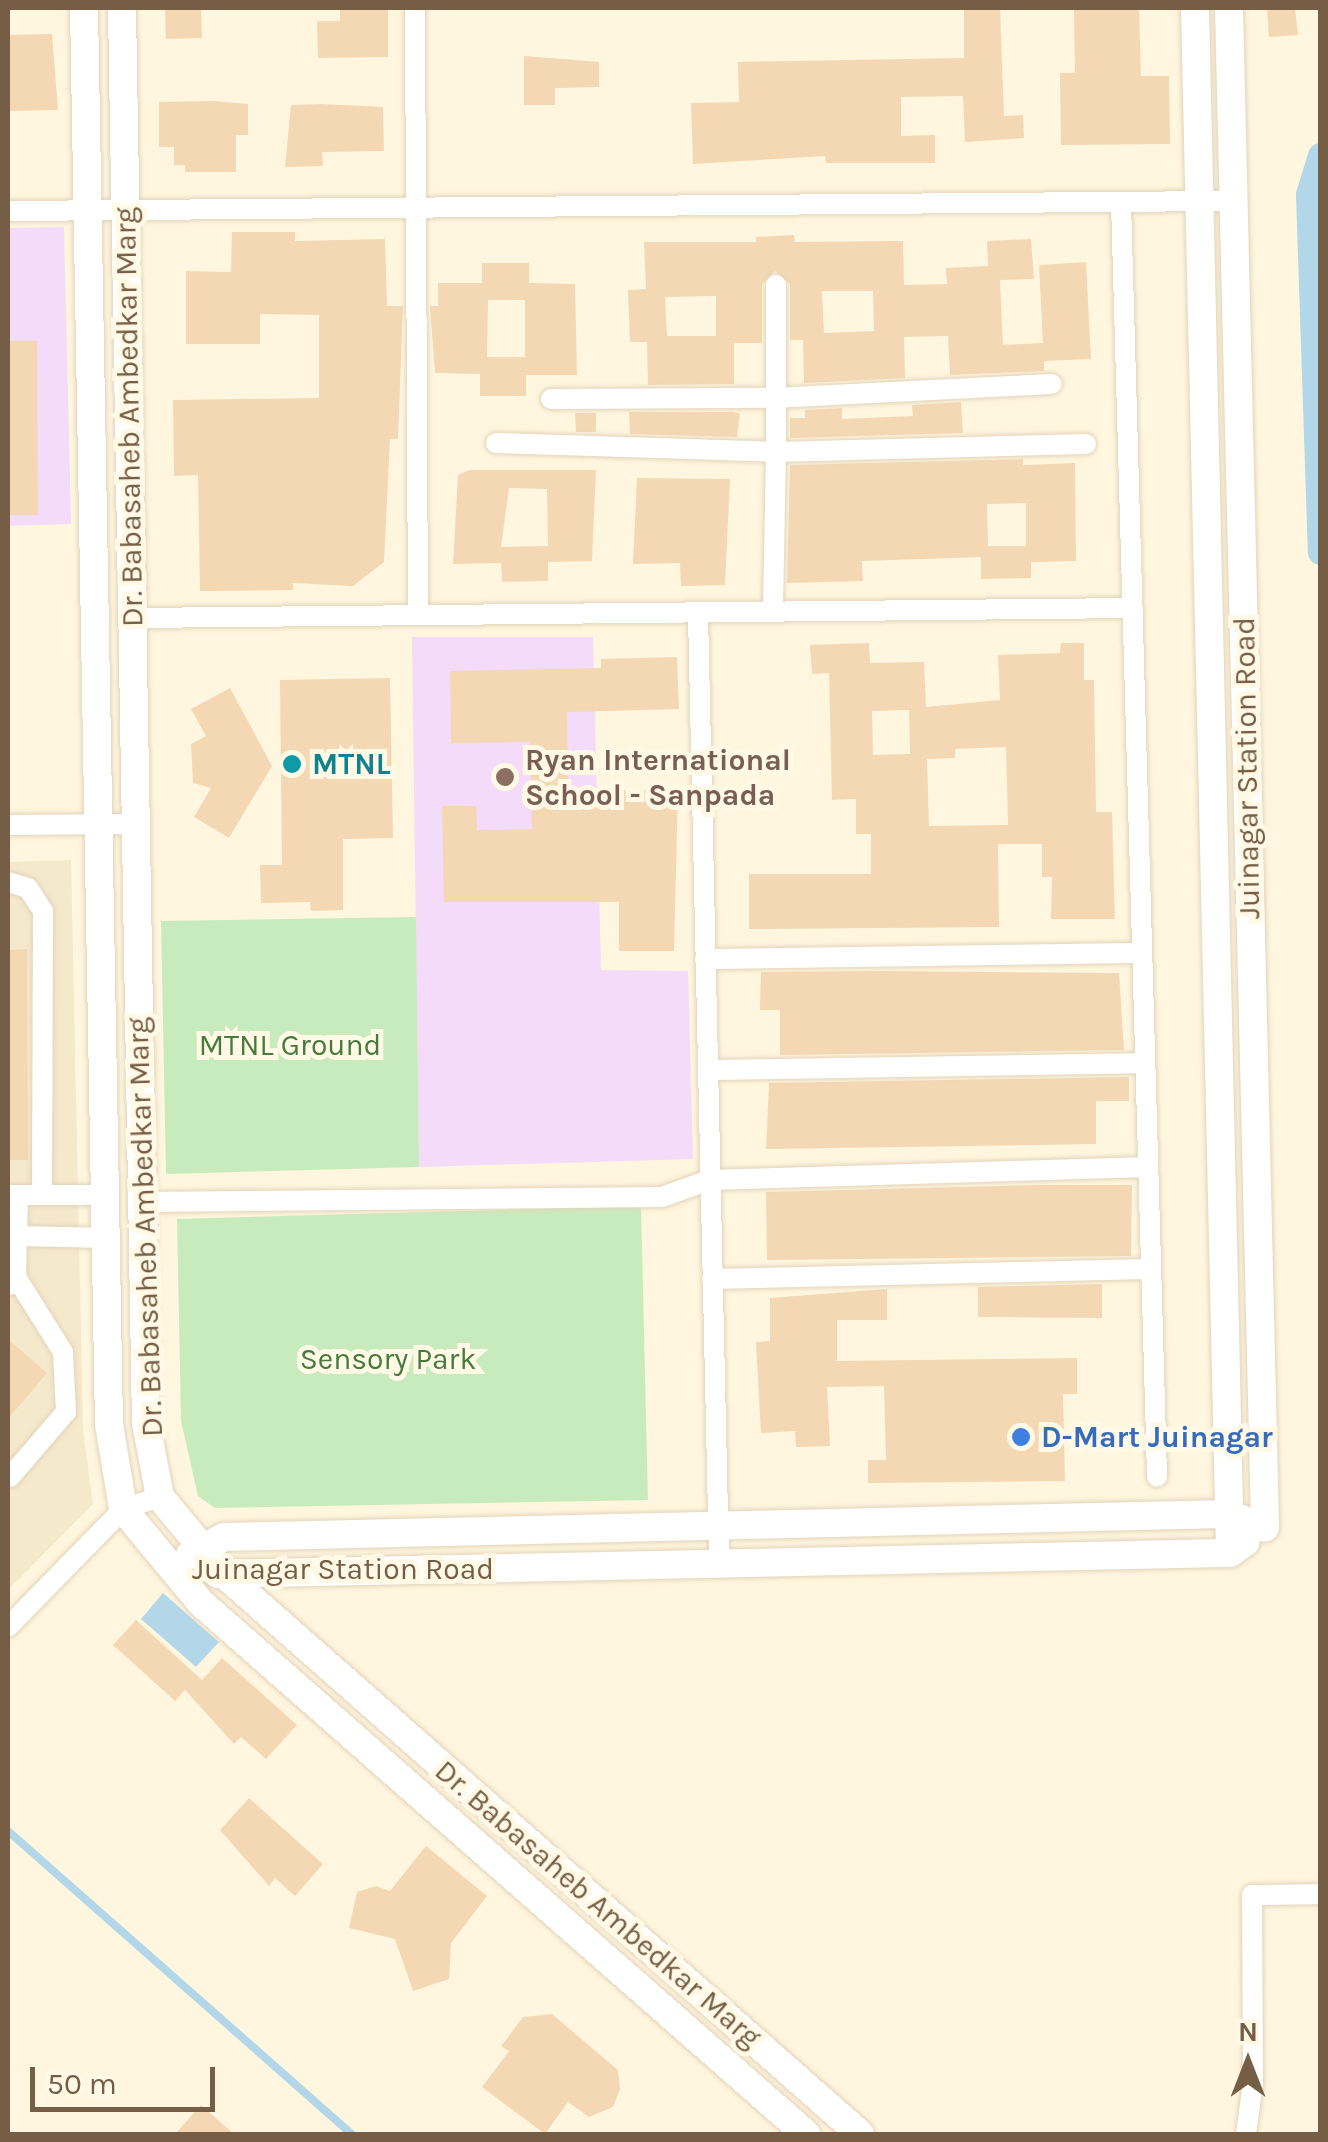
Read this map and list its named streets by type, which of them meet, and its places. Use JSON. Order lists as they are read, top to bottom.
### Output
{
  "streets": {
    "street": ["Dr. Babasaheb Ambedkar Marg", "Juinagar Station Road"]
  },
  "crossings": [
    ["Dr. Babasaheb Ambedkar Marg", "Juinagar Station Road"]
  ],
  "parks": ["MTNL Ground", "Sensory Park"],
  "places": ["MTNL", "Ryan International School - Sanpada", "D-Mart Juinagar"],
  "scale_bar": "50 m",
  "north": "top"
}
